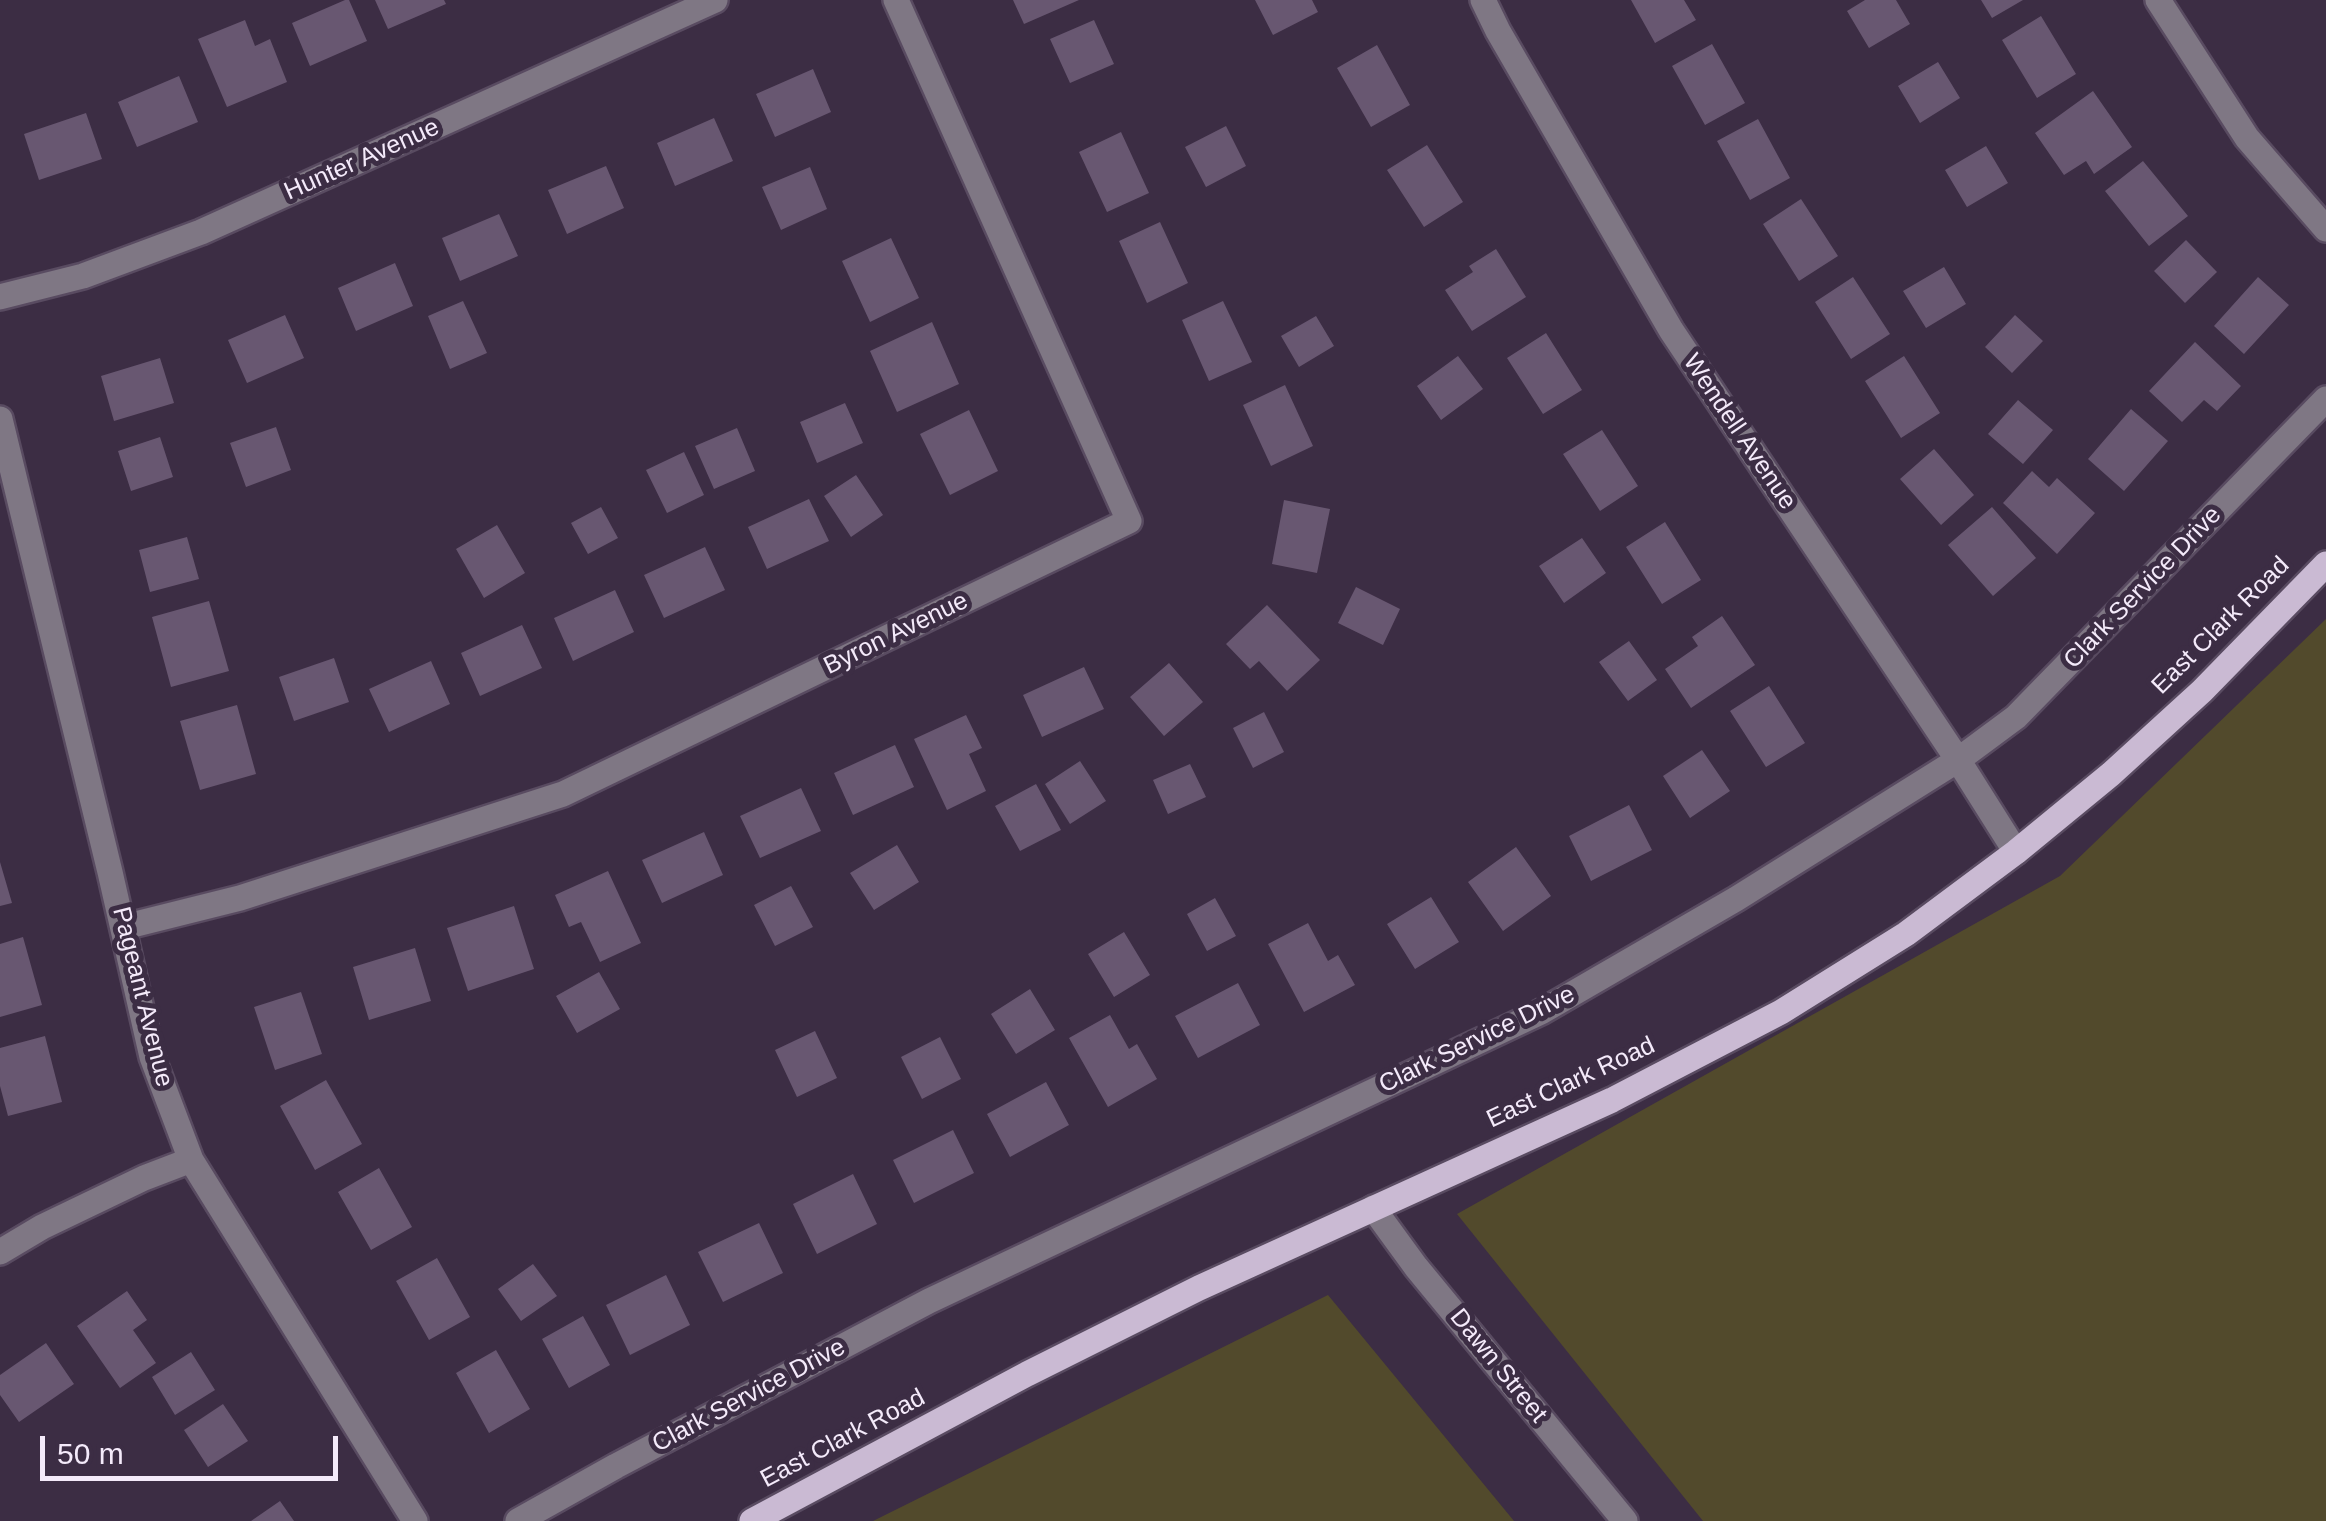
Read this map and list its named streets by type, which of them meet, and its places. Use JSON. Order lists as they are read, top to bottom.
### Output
{
  "streets": {
    "main road": ["East Clark Road"],
    "street": [
      "Hunter Avenue",
      "Wendell Avenue",
      "Clark Service Drive",
      "Byron Avenue",
      "Pageant Avenue",
      "Dawn Street"
    ]
  },
  "crossings": [
    ["Wendell Avenue", "Clark Service Drive"],
    ["Wendell Avenue", "East Clark Road"],
    ["East Clark Road", "Dawn Street"],
    ["Byron Avenue", "Pageant Avenue"]
  ],
  "scale_bar": "50 m"
}
